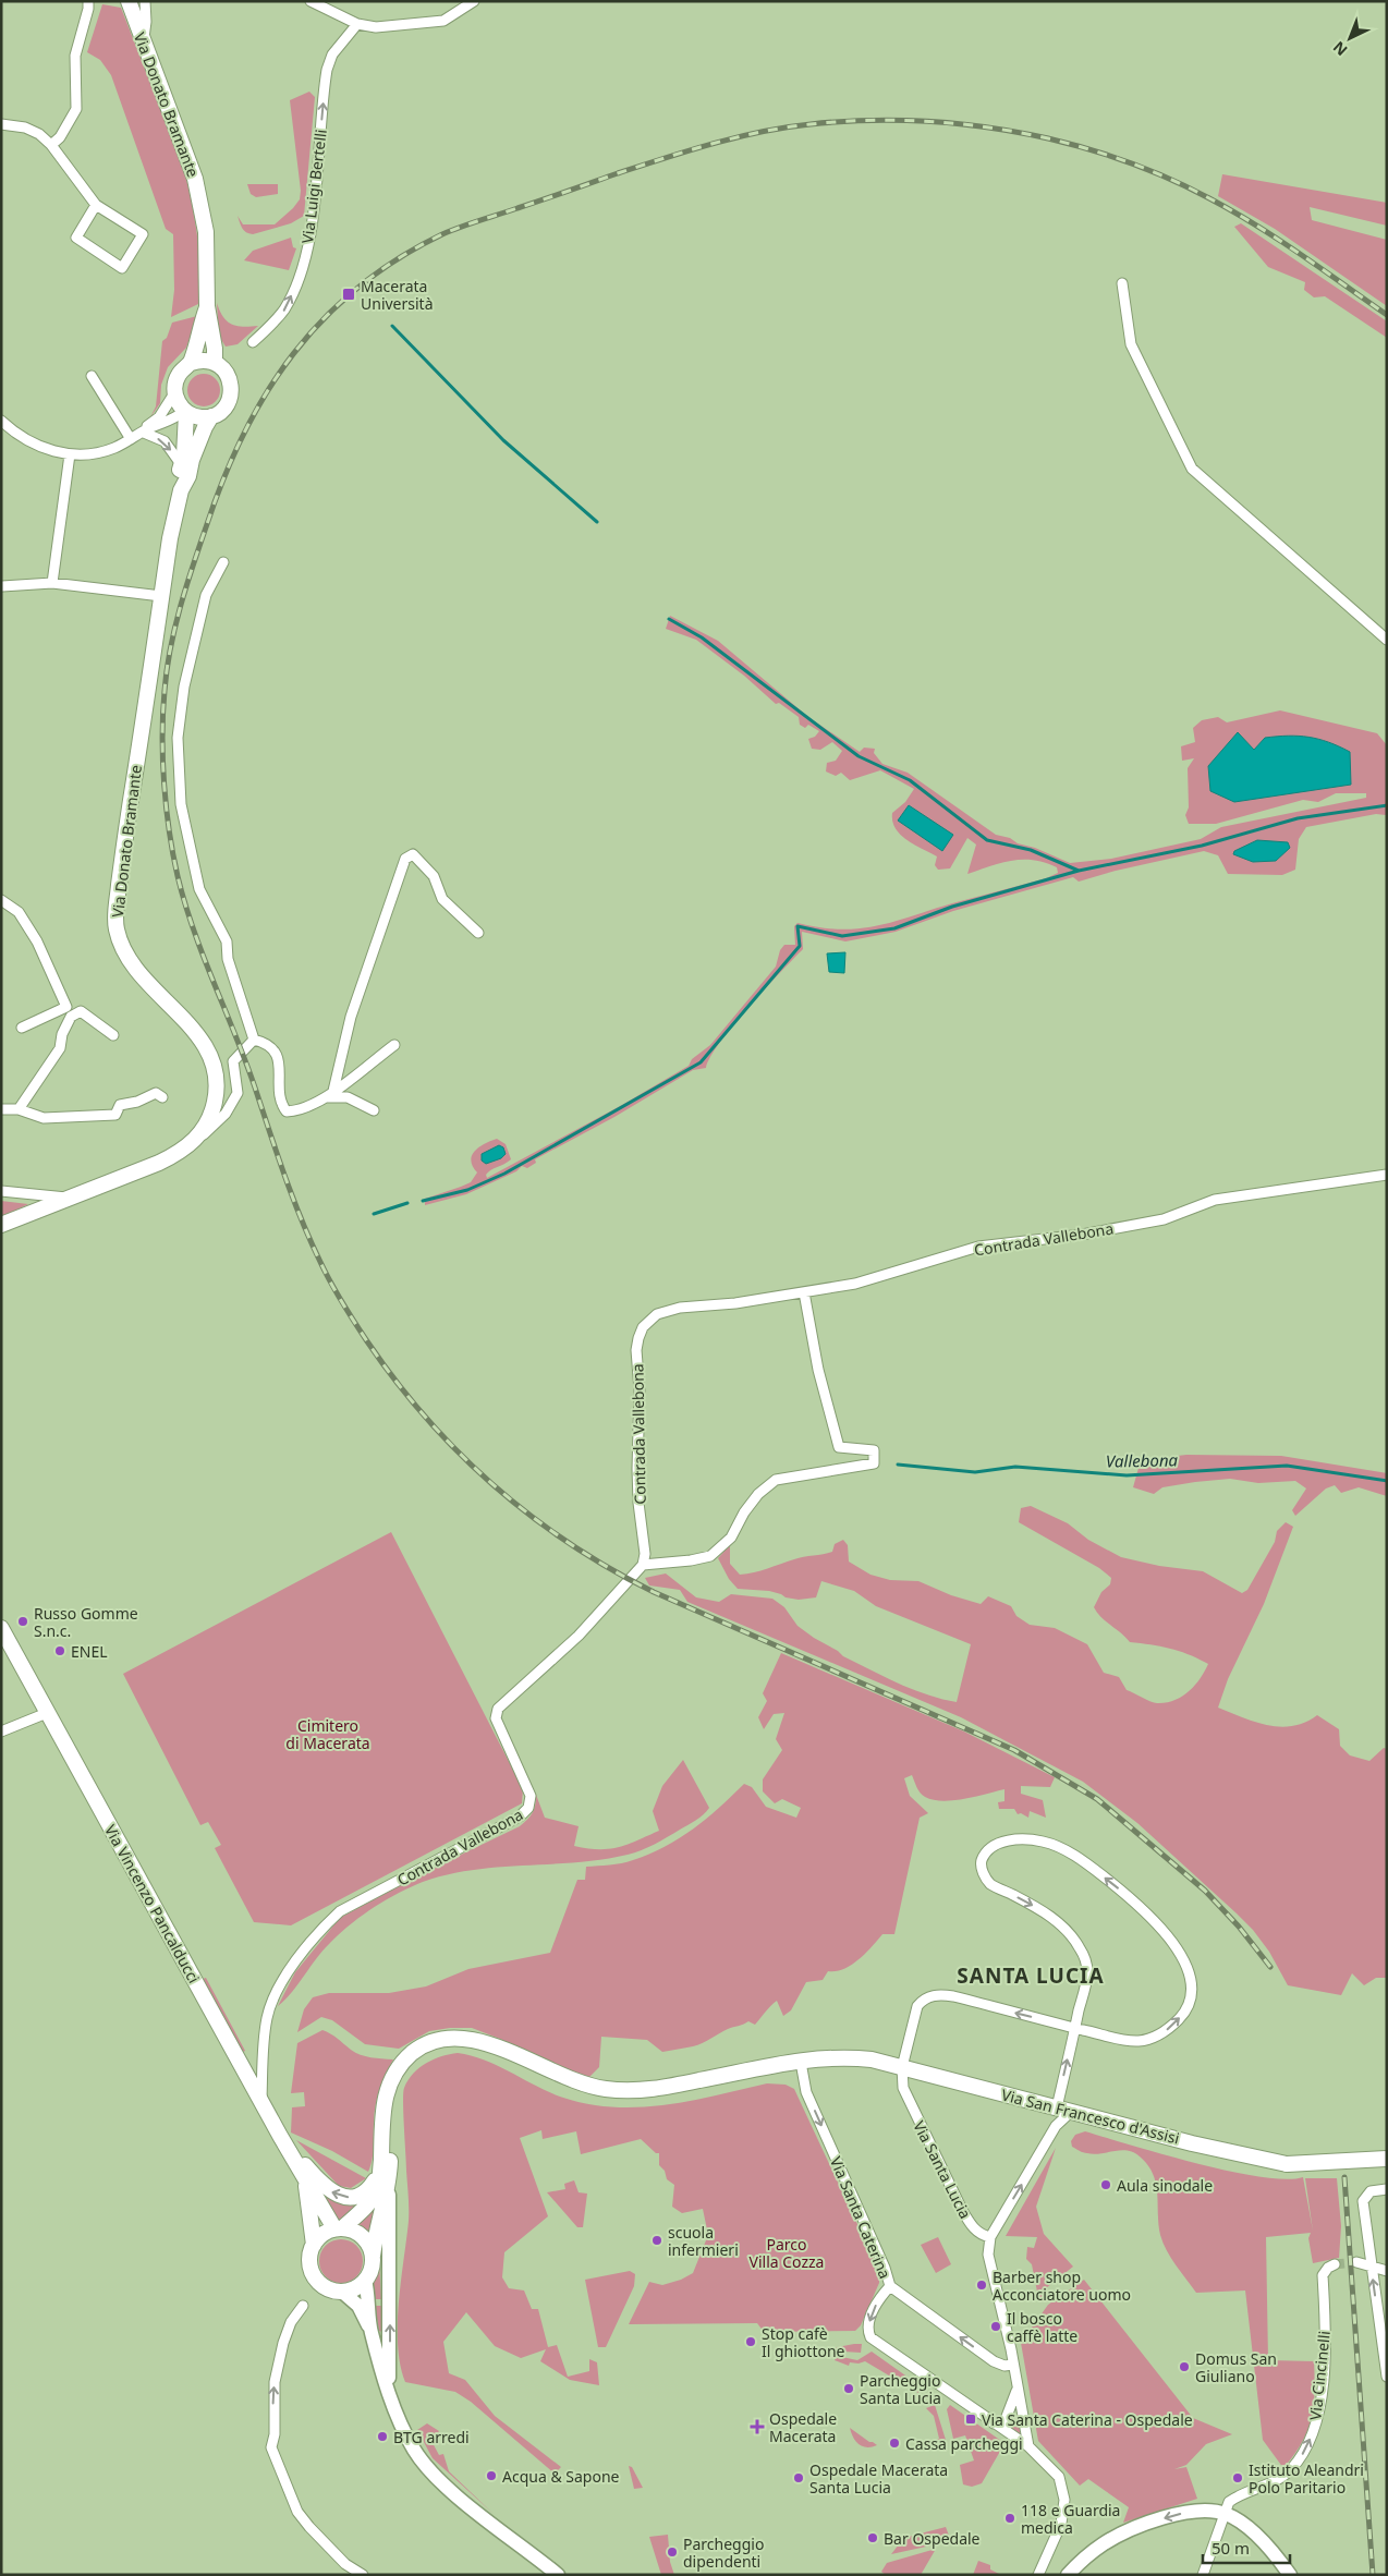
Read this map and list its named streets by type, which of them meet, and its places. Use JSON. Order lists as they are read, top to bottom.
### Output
{
  "streets": {
    "main road": ["Via Donato Bramante", "Via Vincenzo Pancalducci", "Via San Francesco d'Assisi"],
    "street": [
      "Via Luigi Bertelli",
      "Contrada Vallebona",
      "Via Santa Lucia",
      "Via Santa Caterina",
      "Via Cincinelli"
    ]
  },
  "crossings": [
    ["Contrada Vallebona", "Via Vincenzo Pancalducci"],
    ["Via San Francesco d'Assisi", "Via Santa Lucia"],
    ["Via San Francesco d'Assisi", "Via Santa Caterina"]
  ],
  "one_way": ["Via Luigi Bertelli", "Via Santa Caterina", "Via Cincinelli"],
  "districts": ["SANTA LUCIA"],
  "water": ["Vallebona"],
  "parks": ["Cimitero di Macerata", "Parco Villa Cozza"],
  "places": {
    "transit": ["Macerata Università", "Via Santa Caterina - Ospedale"],
    "other": [
      "Russo Gomme S.n.c.",
      "ENEL",
      "Aula sinodale",
      "scuola infermieri",
      "Barber shop Acconciatore uomo",
      "Il bosco caffè latte",
      "Stop cafè Il ghiottone",
      "Domus San Giuliano",
      "Parcheggio Santa Lucia",
      "BTG arredi",
      "Cassa parcheggi",
      "Acqua & Sapone",
      "Ospedale Macerata Santa Lucia",
      "Istituto Aleandri Polo Paritario",
      "118 e Guardia medica",
      "Bar Ospedale",
      "Parcheggio dipendenti"
    ],
    "health": ["Ospedale Macerata"]
  },
  "scale_bar": "50 m",
  "north": "bottom left"
}
